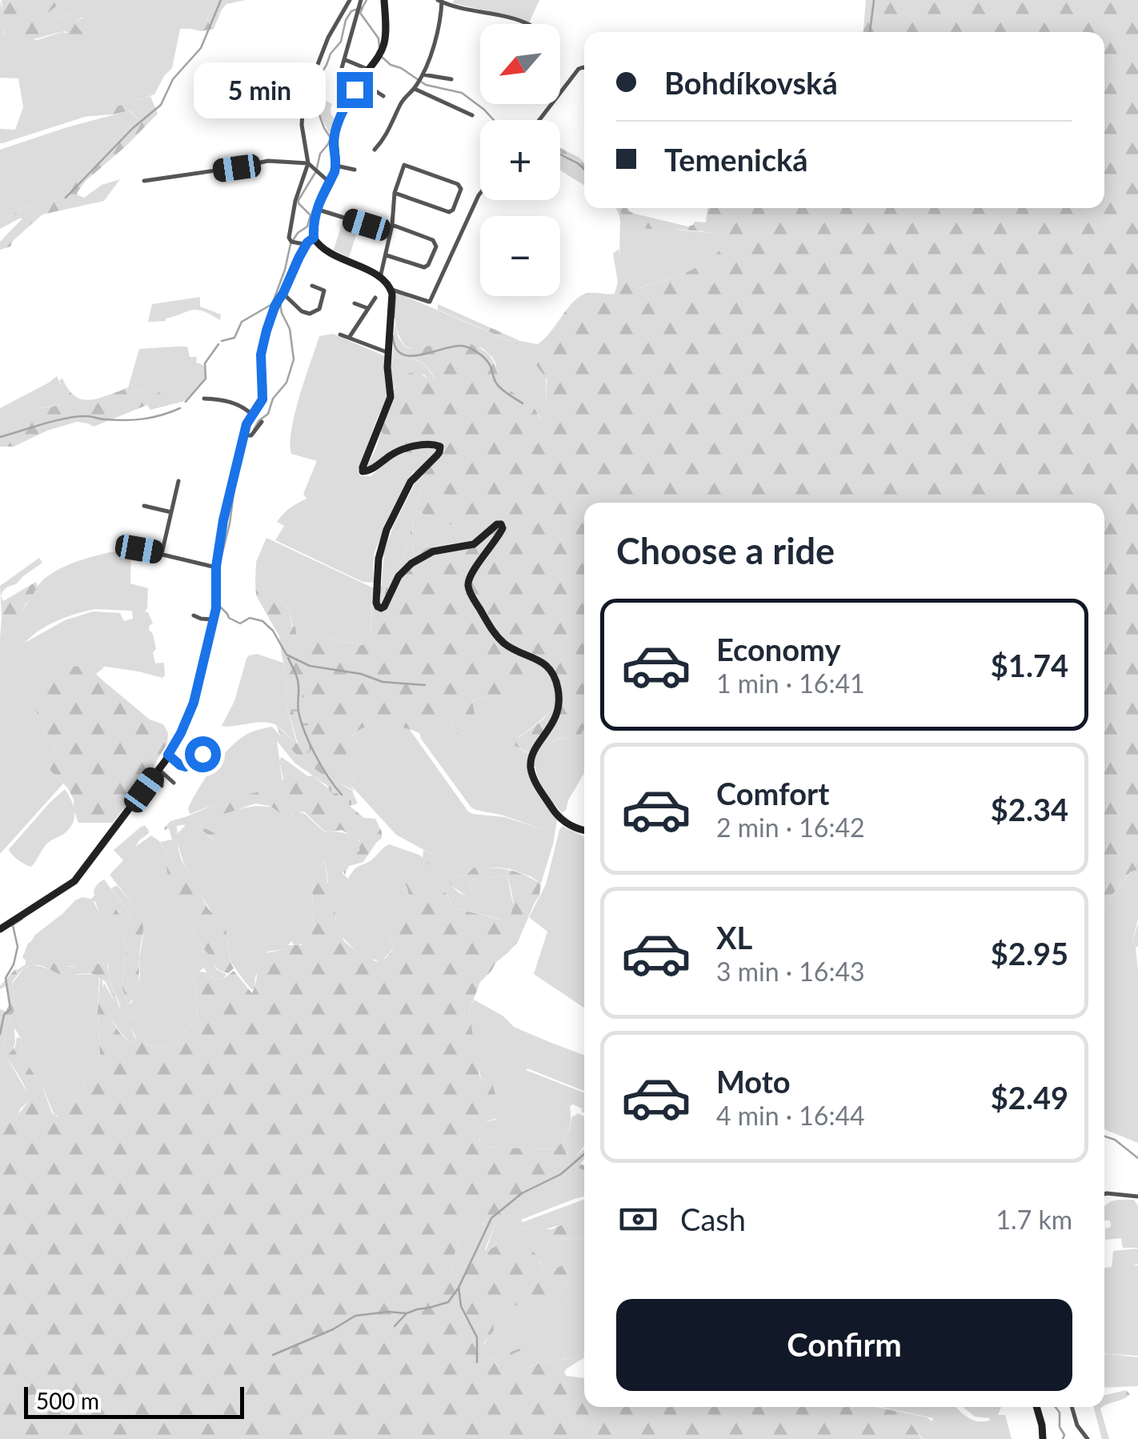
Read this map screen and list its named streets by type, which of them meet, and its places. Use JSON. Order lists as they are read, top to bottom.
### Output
{
  "scale_bar": "500 m",
  "north": "bottom left",
  "page": {
    "map_buttons": ["+", "−"],
    "banner": ["Bohdíkovská", "Temenická"],
    "bubble": "5 min",
    "heading": "Choose a ride",
    "list": [
      {
        "name": "Economy",
        "note": "1 min · 16:41",
        "value": "$1.74"
      },
      {
        "name": "Comfort",
        "note": "2 min · 16:42",
        "value": "$2.34"
      },
      {
        "name": "XL",
        "note": "3 min · 16:43",
        "value": "$2.95"
      },
      {
        "name": "Moto",
        "note": "4 min · 16:44",
        "value": "$2.49"
      }
    ],
    "pay": ["Cash", "1.7 km"],
    "buttons": "Confirm",
    "scale": "500 m"
  }
}
